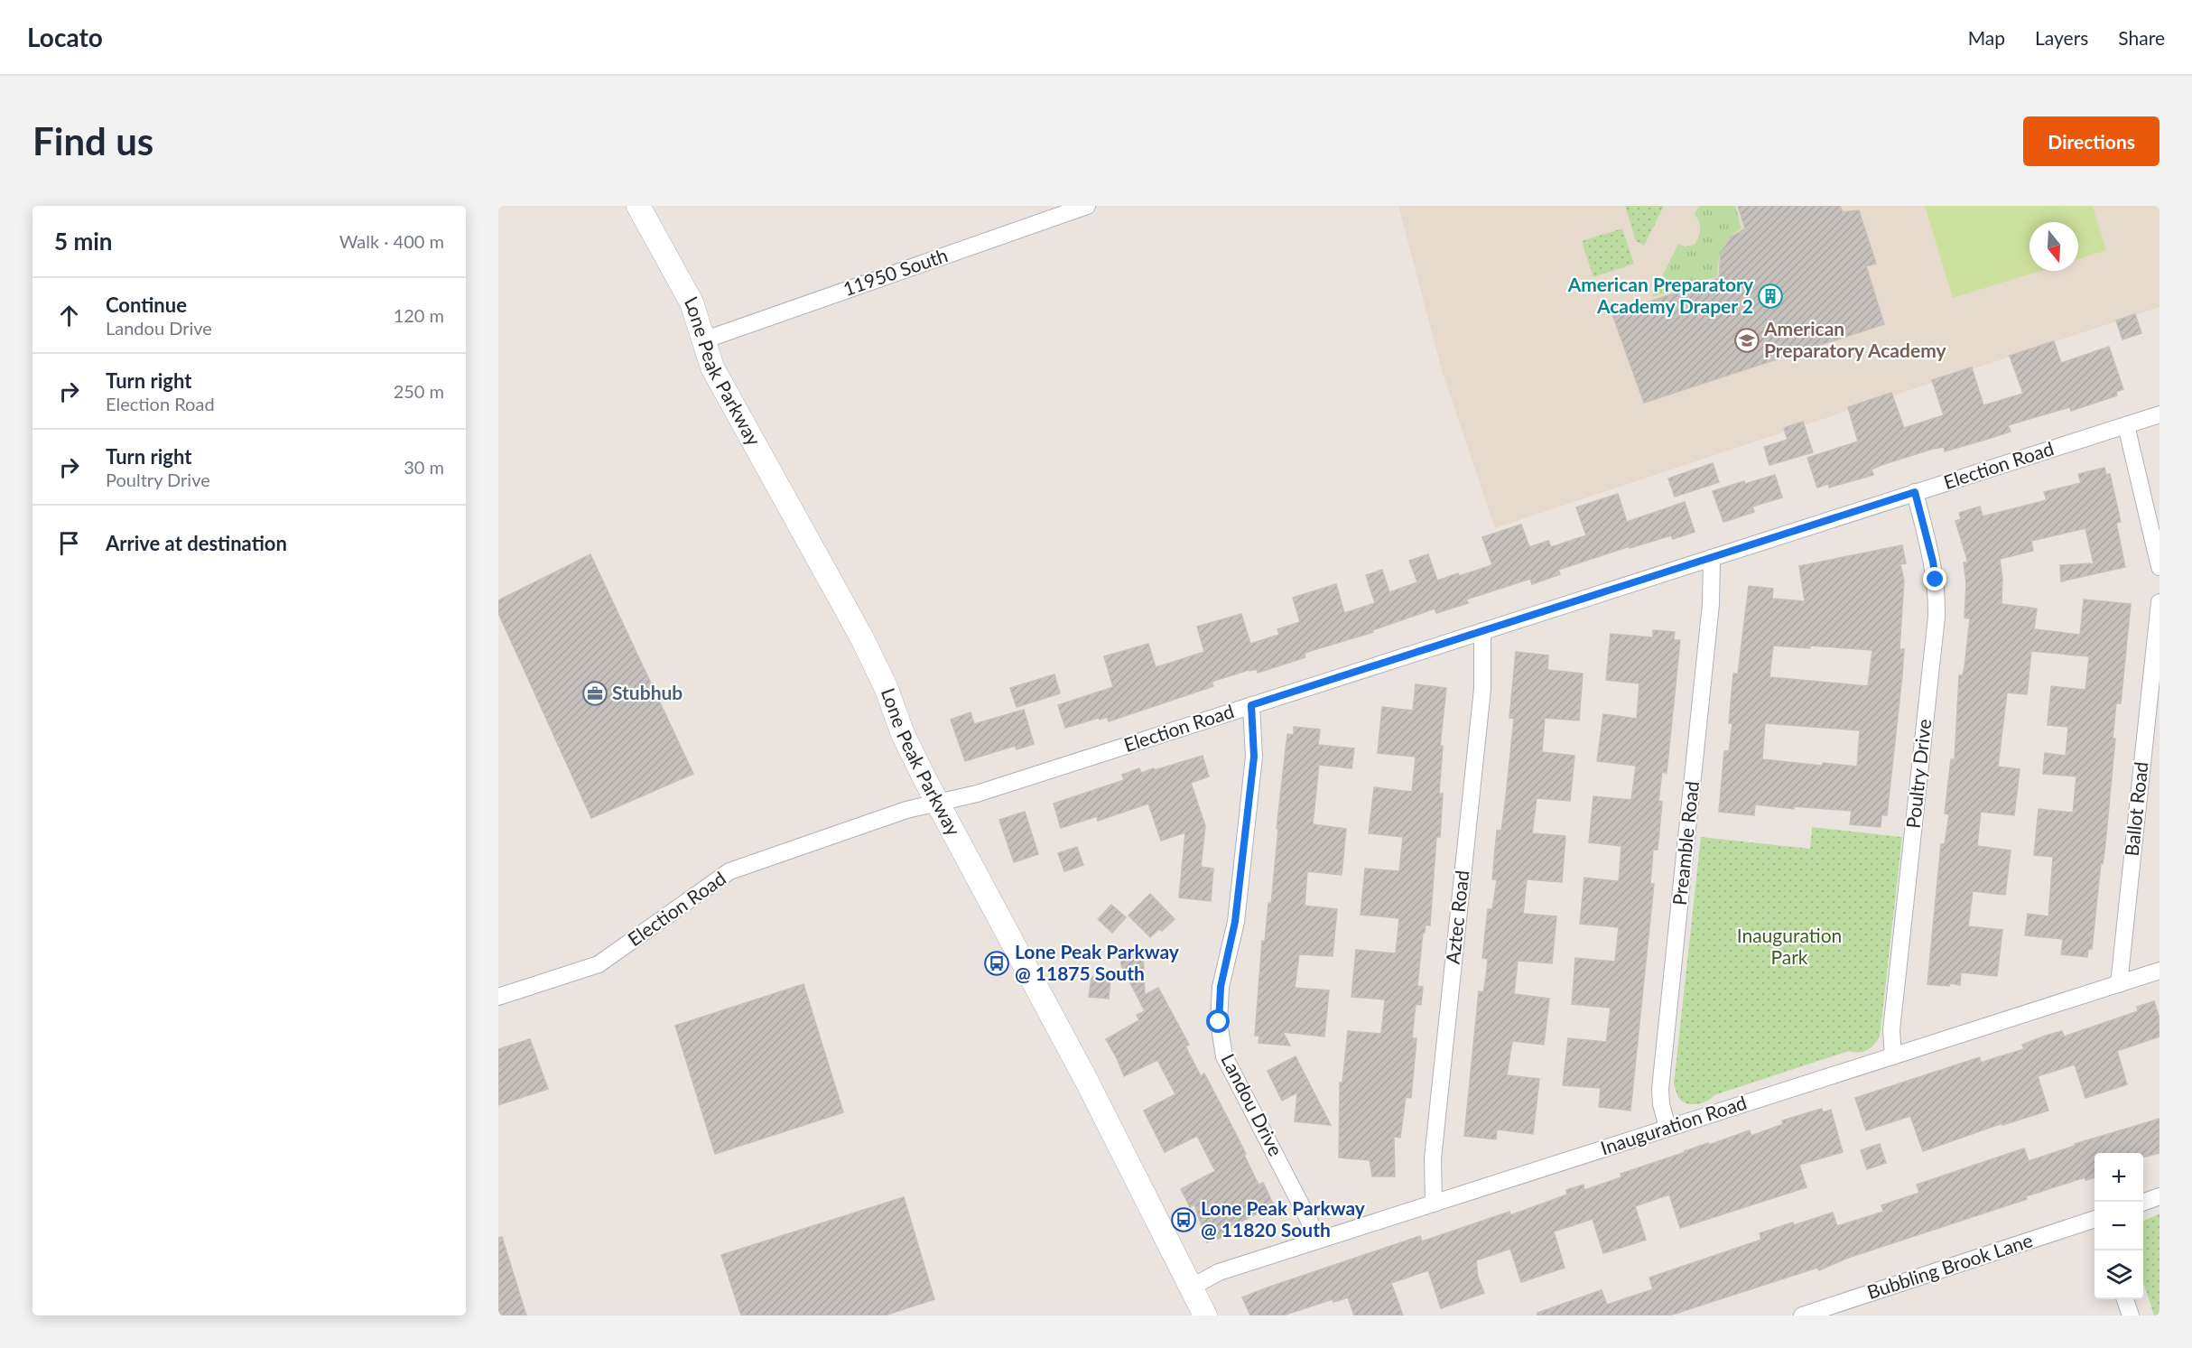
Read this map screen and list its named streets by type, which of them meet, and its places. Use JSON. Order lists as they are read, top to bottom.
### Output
{
  "streets": {
    "main road": ["Lone Peak Parkway"],
    "street": [
      "11950 South",
      "Election Road",
      "Poultry Drive",
      "Ballot Road",
      "Preamble Road",
      "Aztec Road",
      "Landou Drive",
      "Inauguration Road",
      "Bubbling Brook Lane"
    ]
  },
  "crossings": [
    ["11950 South", "Lone Peak Parkway"],
    ["Lone Peak Parkway", "Election Road"],
    ["Lone Peak Parkway", "Inauguration Road"],
    ["Election Road", "Poultry Drive"],
    ["Election Road", "Preamble Road"],
    ["Election Road", "Aztec Road"],
    ["Election Road", "Landou Drive"],
    ["Poultry Drive", "Inauguration Road"],
    ["Ballot Road", "Inauguration Road"],
    ["Preamble Road", "Inauguration Road"],
    ["Aztec Road", "Inauguration Road"],
    ["Landou Drive", "Inauguration Road"]
  ],
  "parks": ["Inauguration Park"],
  "places": {
    "building": ["American Preparatory Academy Draper 2"],
    "school or university": ["American Preparatory Academy"],
    "office": ["Stubhub"],
    "bus stop": ["Lone Peak Parkway @ 11875 South", "Lone Peak Parkway @ 11820 South"]
  },
  "north": "bottom",
  "page": {
    "header": "Locato",
    "nav": ["Map", "Layers", "Share"],
    "buttons": "Directions",
    "title": "Find us",
    "heading": ["5 min", "Walk · 400 m"],
    "list": [
      ["Continue", "Landou Drive", "120 m"],
      ["Turn right", "Election Road", "250 m"],
      ["Turn right", "Poultry Drive", "30 m"],
      "Arrive at destination"
    ],
    "map_buttons": ["+", "−"]
  }
}
